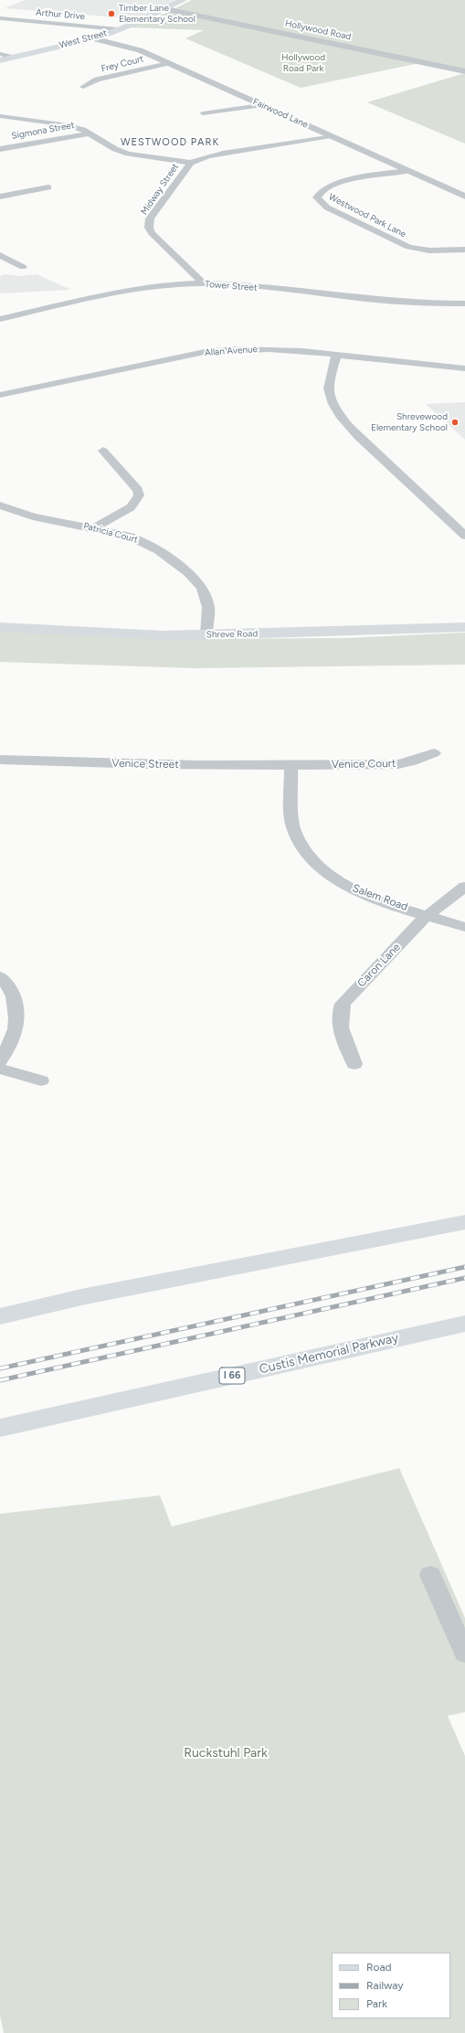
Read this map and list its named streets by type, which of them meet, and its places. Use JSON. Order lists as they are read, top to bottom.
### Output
{
  "streets": {
    "main road": [
      "West Street",
      "Shreve Road",
      "Custis Memorial Parkway",
      "I 66"
    ],
    "street": [
      "Arthur Drive",
      "Hollywood Road",
      "Frey Court",
      "Fairwood Lane",
      "Sigmona Street",
      "Midway Street",
      "Westwood Park Lane",
      "Tower Street",
      "Allan Avenue",
      "Patricia Court",
      "Venice Street",
      "Venice Court",
      "Salem Road",
      "Caron Lane"
    ]
  },
  "crossings": [
    ["Arthur Drive", "West Street"],
    ["Hollywood Road", "West Street"],
    ["West Street", "Fairwood Lane"],
    ["Frey Court", "Fairwood Lane"],
    ["Fairwood Lane", "Midway Street"],
    ["Fairwood Lane", "Westwood Park Lane"],
    ["Midway Street", "Tower Street"],
    ["Patricia Court", "Shreve Road"],
    ["Venice Street", "Venice Court"],
    ["Venice Street", "Salem Road"],
    ["Venice Court", "Salem Road"],
    ["Salem Road", "Caron Lane"]
  ],
  "districts": ["WESTWOOD PARK"],
  "parks": ["Hollywood Road Park", "Ruckstuhl Park"],
  "places": ["Timber Lane Elementary School", "Shrevewood Elementary School"],
  "legend": ["Road", "Railway", "Park"]
}
